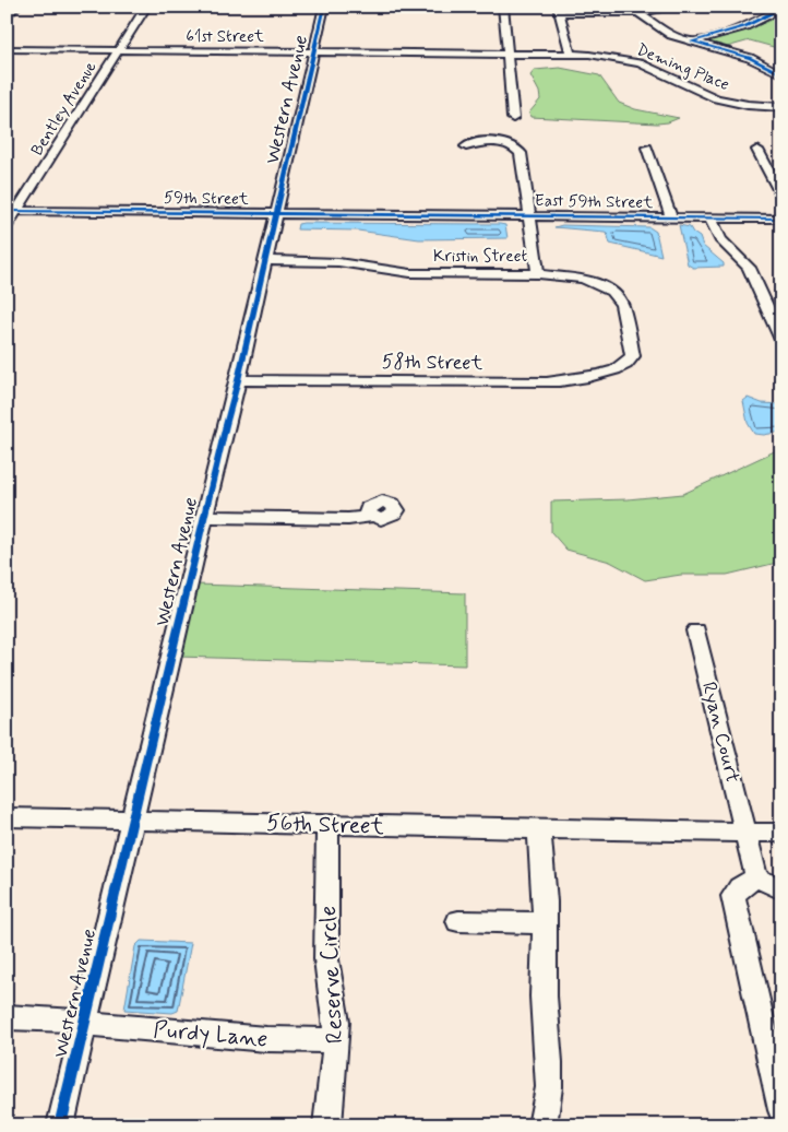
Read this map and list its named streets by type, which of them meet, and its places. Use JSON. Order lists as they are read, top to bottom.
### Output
{
  "streets": {
    "street": [
      "61st Street",
      "Deming Place",
      "Western Avenue",
      "Bentley Avenue",
      "59th Street",
      "East 59th Street",
      "Kristin Street",
      "58th Street",
      "Ryan Court",
      "56th Street",
      "Reserve Circle",
      "Purdy Lane"
    ]
  },
  "crossings": [
    ["61st Street", "Deming Place"],
    ["61st Street", "Western Avenue"],
    ["61st Street", "Bentley Avenue"],
    ["Western Avenue", "59th Street"],
    ["Western Avenue", "Kristin Street"],
    ["Western Avenue", "58th Street"],
    ["Western Avenue", "56th Street"],
    ["Western Avenue", "Purdy Lane"],
    ["Bentley Avenue", "59th Street"],
    ["59th Street", "East 59th Street"],
    ["Kristin Street", "58th Street"],
    ["56th Street", "Reserve Circle"],
    ["Reserve Circle", "Purdy Lane"]
  ]
}
